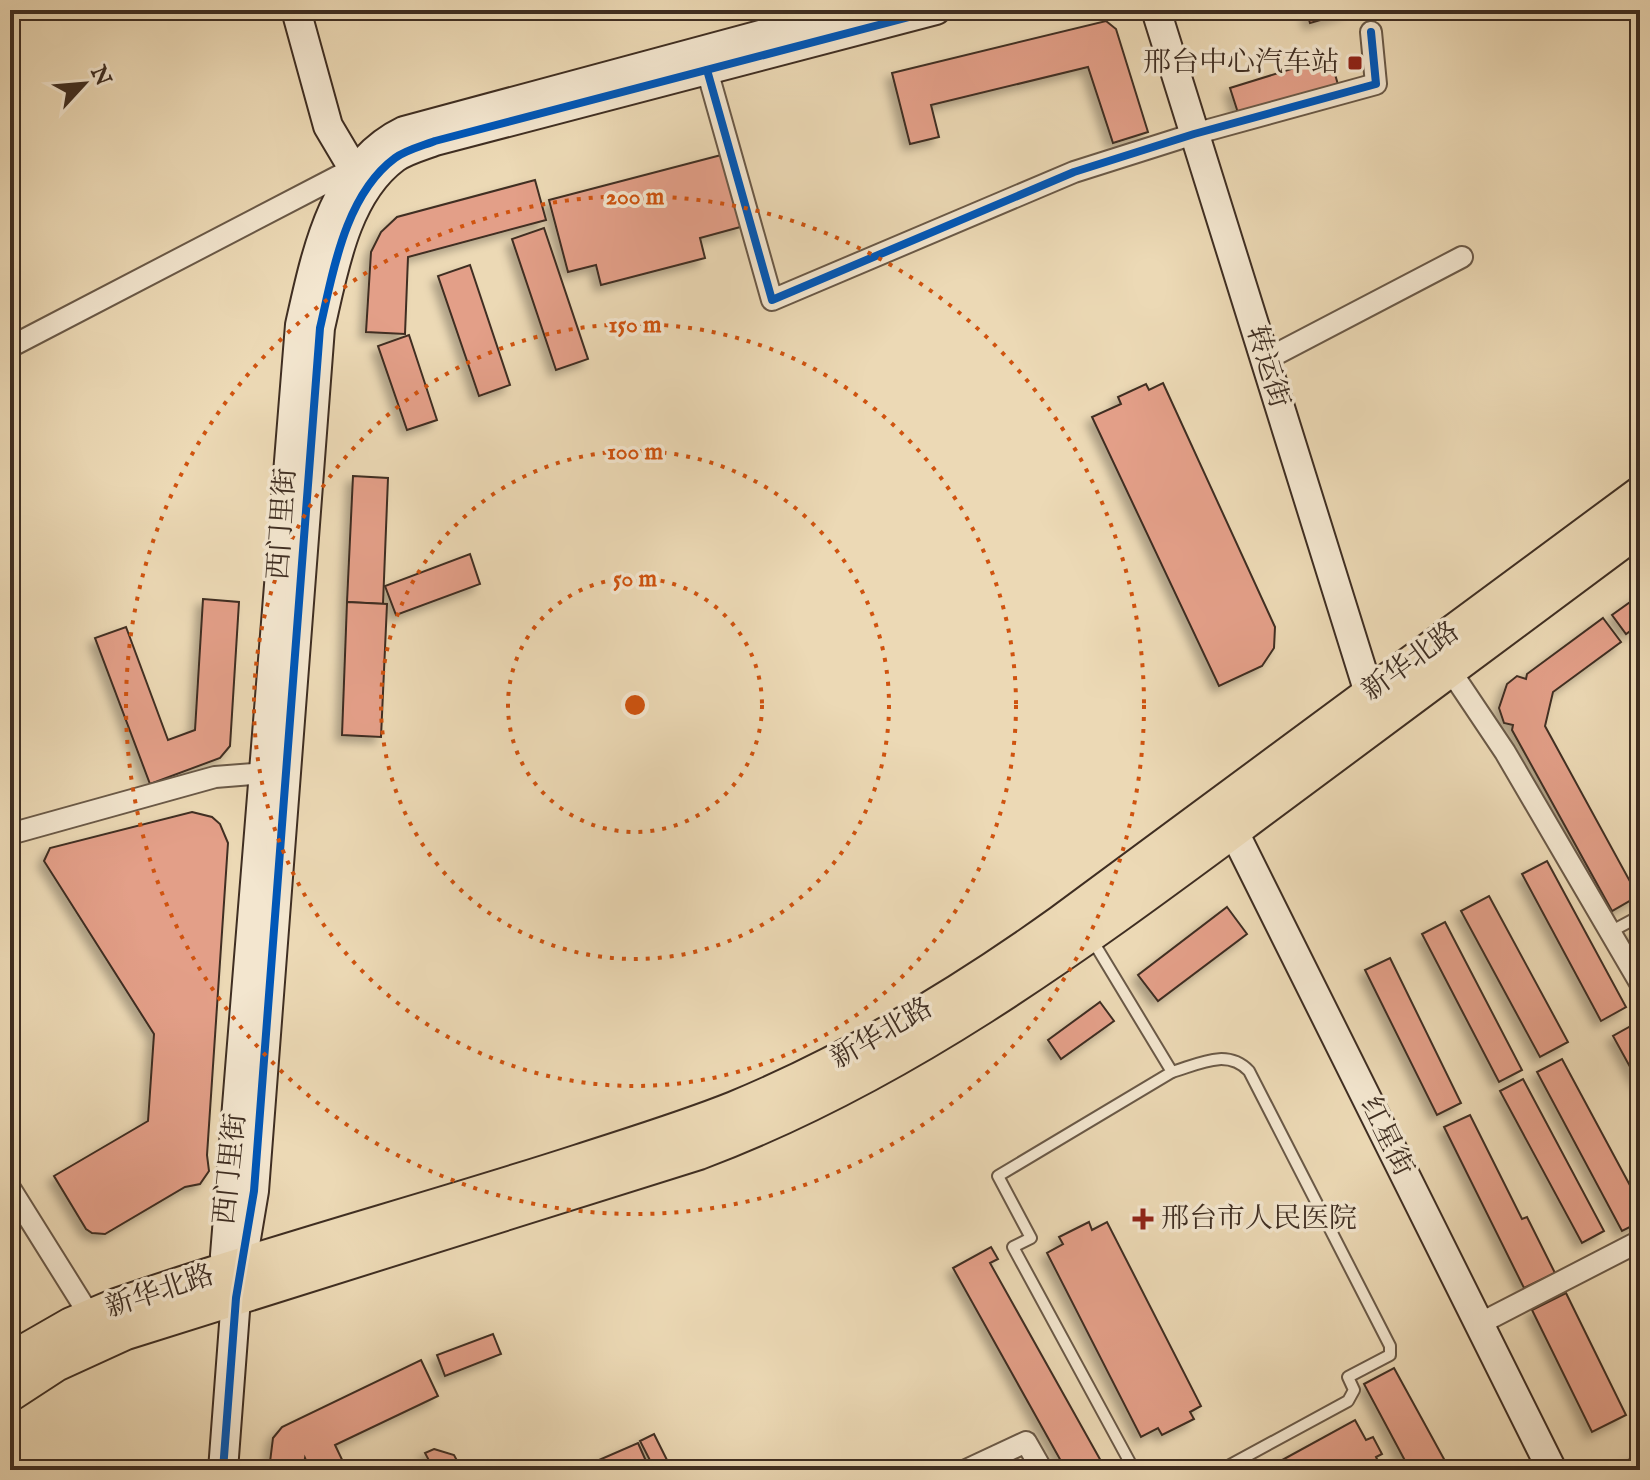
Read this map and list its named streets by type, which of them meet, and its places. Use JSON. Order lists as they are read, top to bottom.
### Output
{
  "streets": {
    "main road": ["新华北路"],
    "street": ["转运街", "西门里街", "红星街"]
  },
  "crossings": [
    ["转运街", "新华北路"],
    ["西门里街", "新华北路"],
    ["新华北路", "红星街"]
  ],
  "places": {
    "transit": ["邢台中心汽车站"],
    "health": ["邢台市人民医院"]
  },
  "north": "top right",
  "rings": [
    "200 m",
    "150 m",
    "100 m",
    "50 m"
  ]
}
